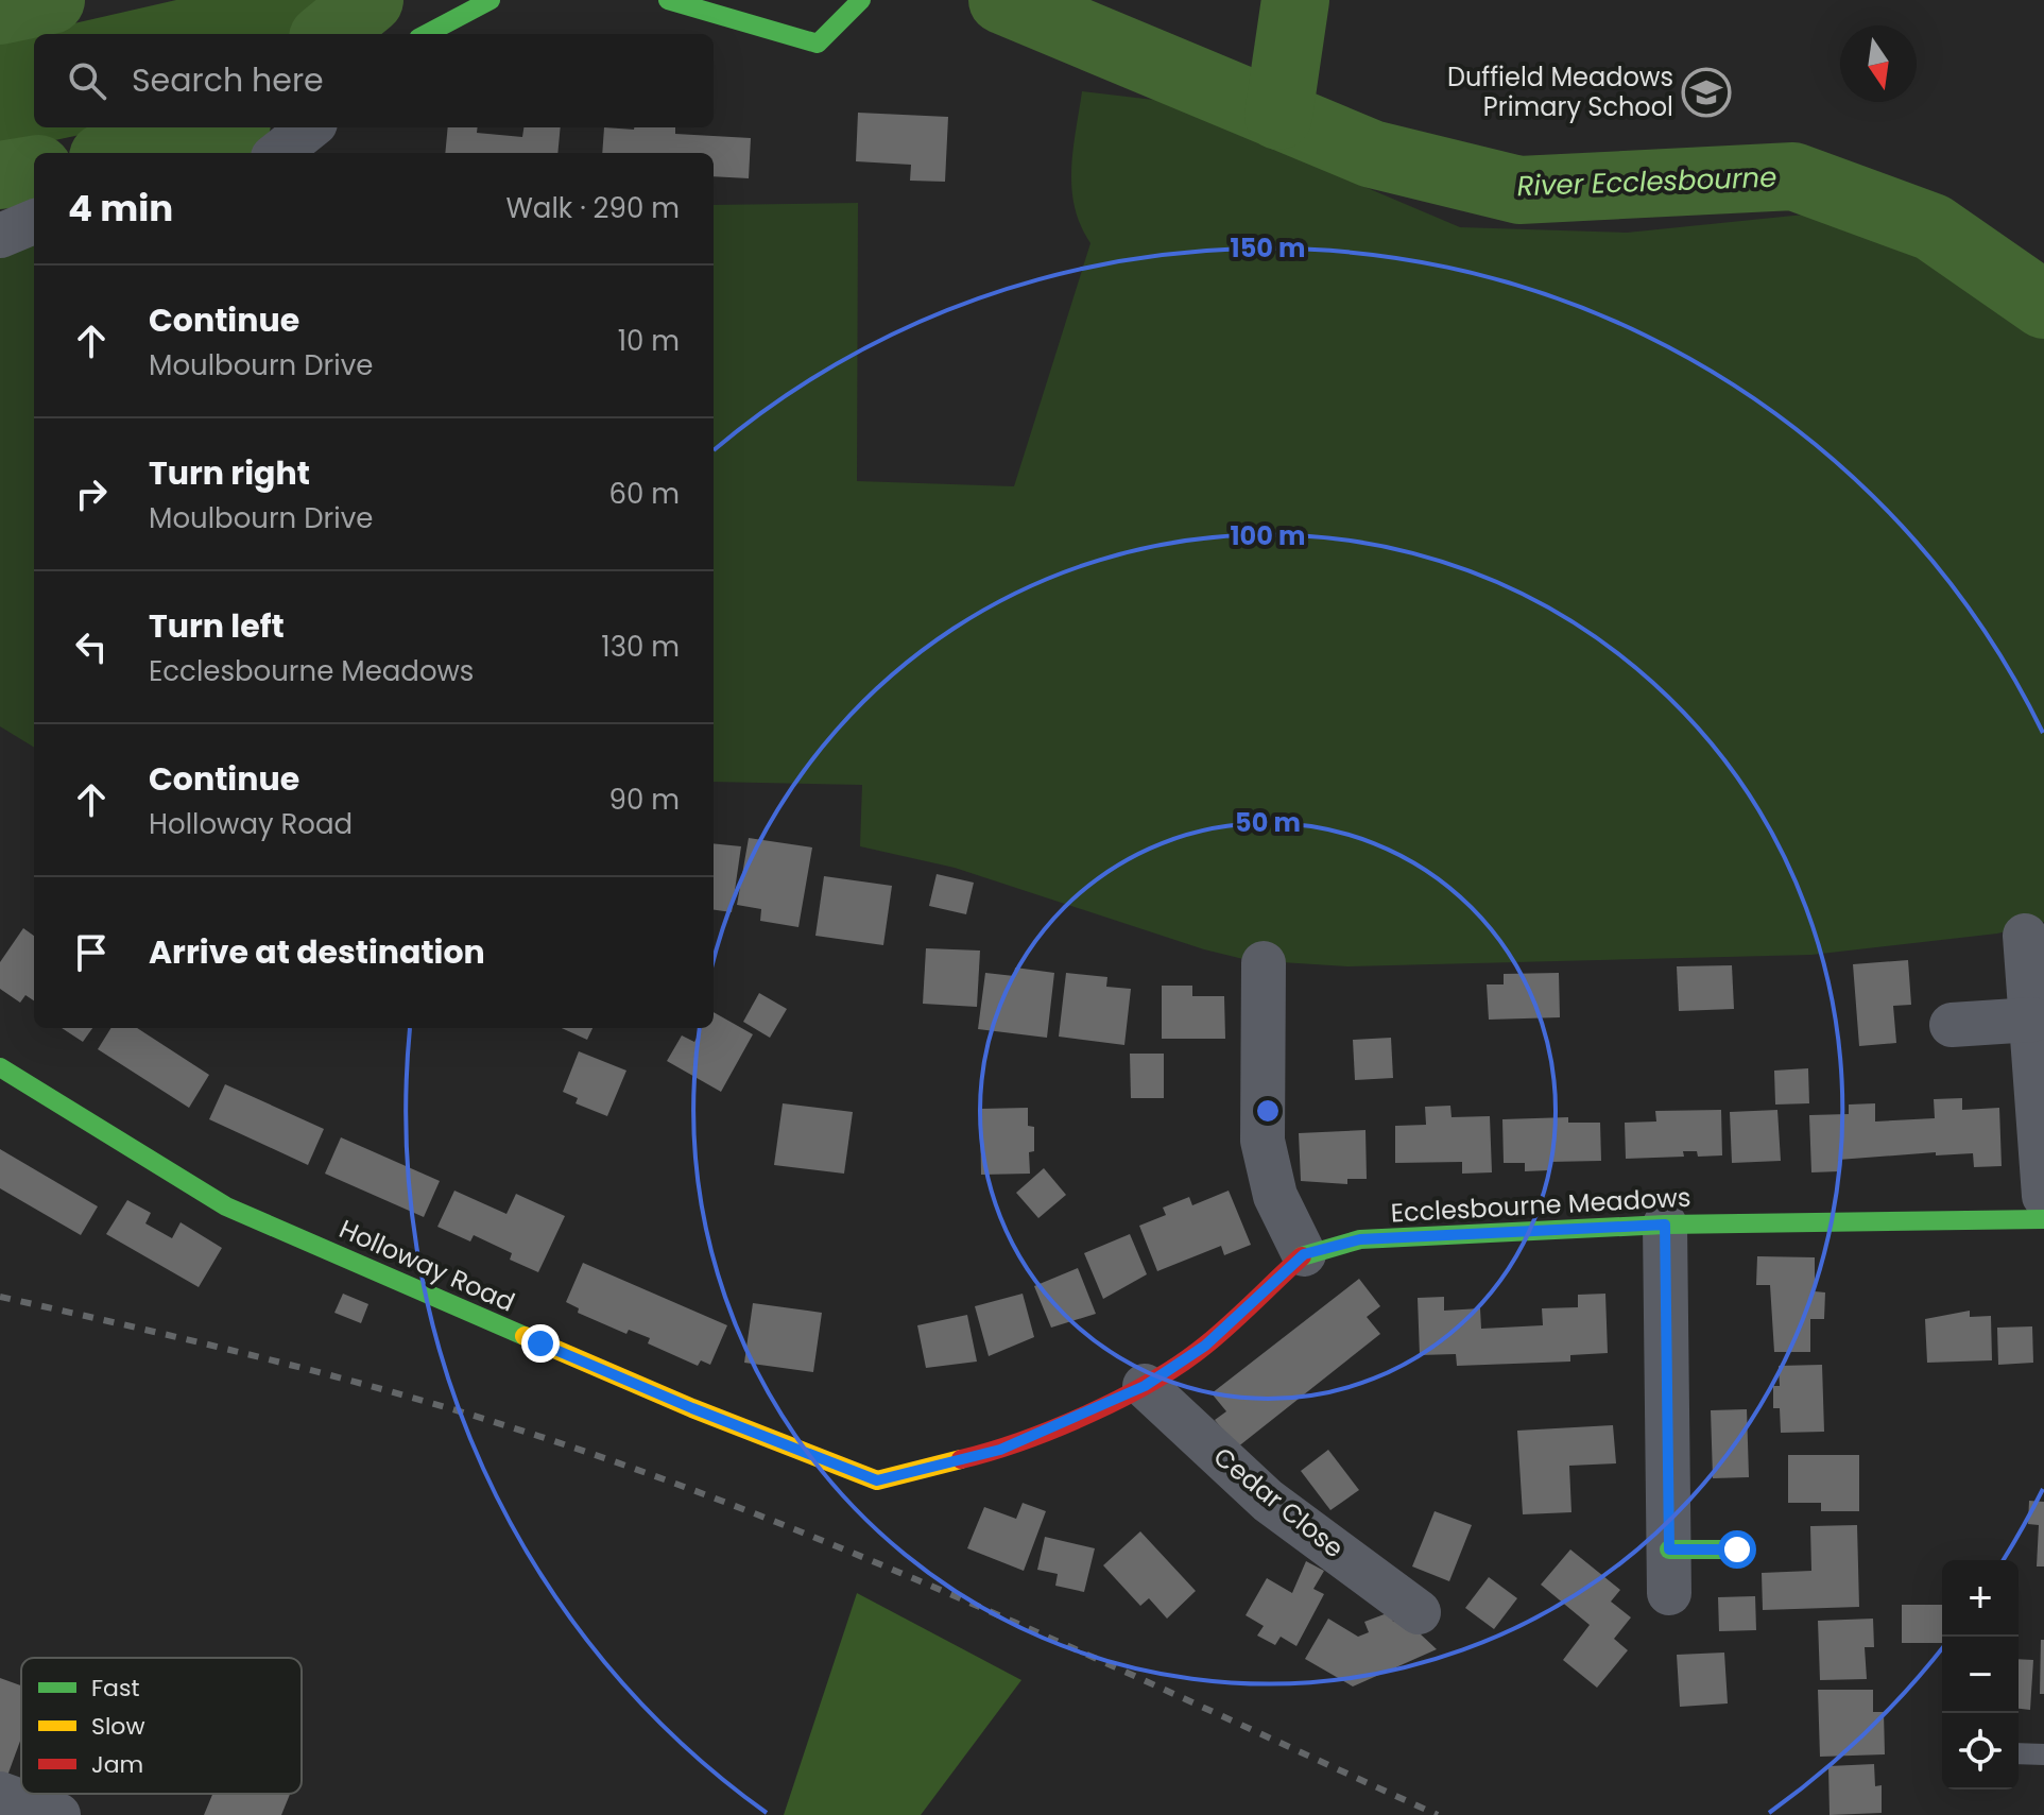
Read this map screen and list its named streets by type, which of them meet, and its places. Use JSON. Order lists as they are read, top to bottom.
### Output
{
  "streets": {
    "street": ["Ecclesbourne Meadows", "Holloway Road", "Cedar Close"]
  },
  "crossings": [
    ["Ecclesbourne Meadows", "Holloway Road"],
    ["Ecclesbourne Meadows", "Cedar Close"]
  ],
  "water": ["River Ecclesbourne"],
  "places": {
    "school or university": ["Duffield Meadows Primary School"]
  },
  "legend": ["Fast", "Slow", "Jam"],
  "north": "bottom",
  "page": {
    "search": "Search here",
    "heading": ["4 min", "Walk · 290 m"],
    "list": [
      ["Continue", "Moulbourn Drive", "10 m"],
      ["Turn right", "Moulbourn Drive", "60 m"],
      ["Turn left", "Ecclesbourne Meadows", "130 m"],
      ["Continue", "Holloway Road", "90 m"],
      "Arrive at destination"
    ],
    "map_buttons": ["+", "−"]
  },
  "rings": ["150 m", "100 m", "50 m"]
}
